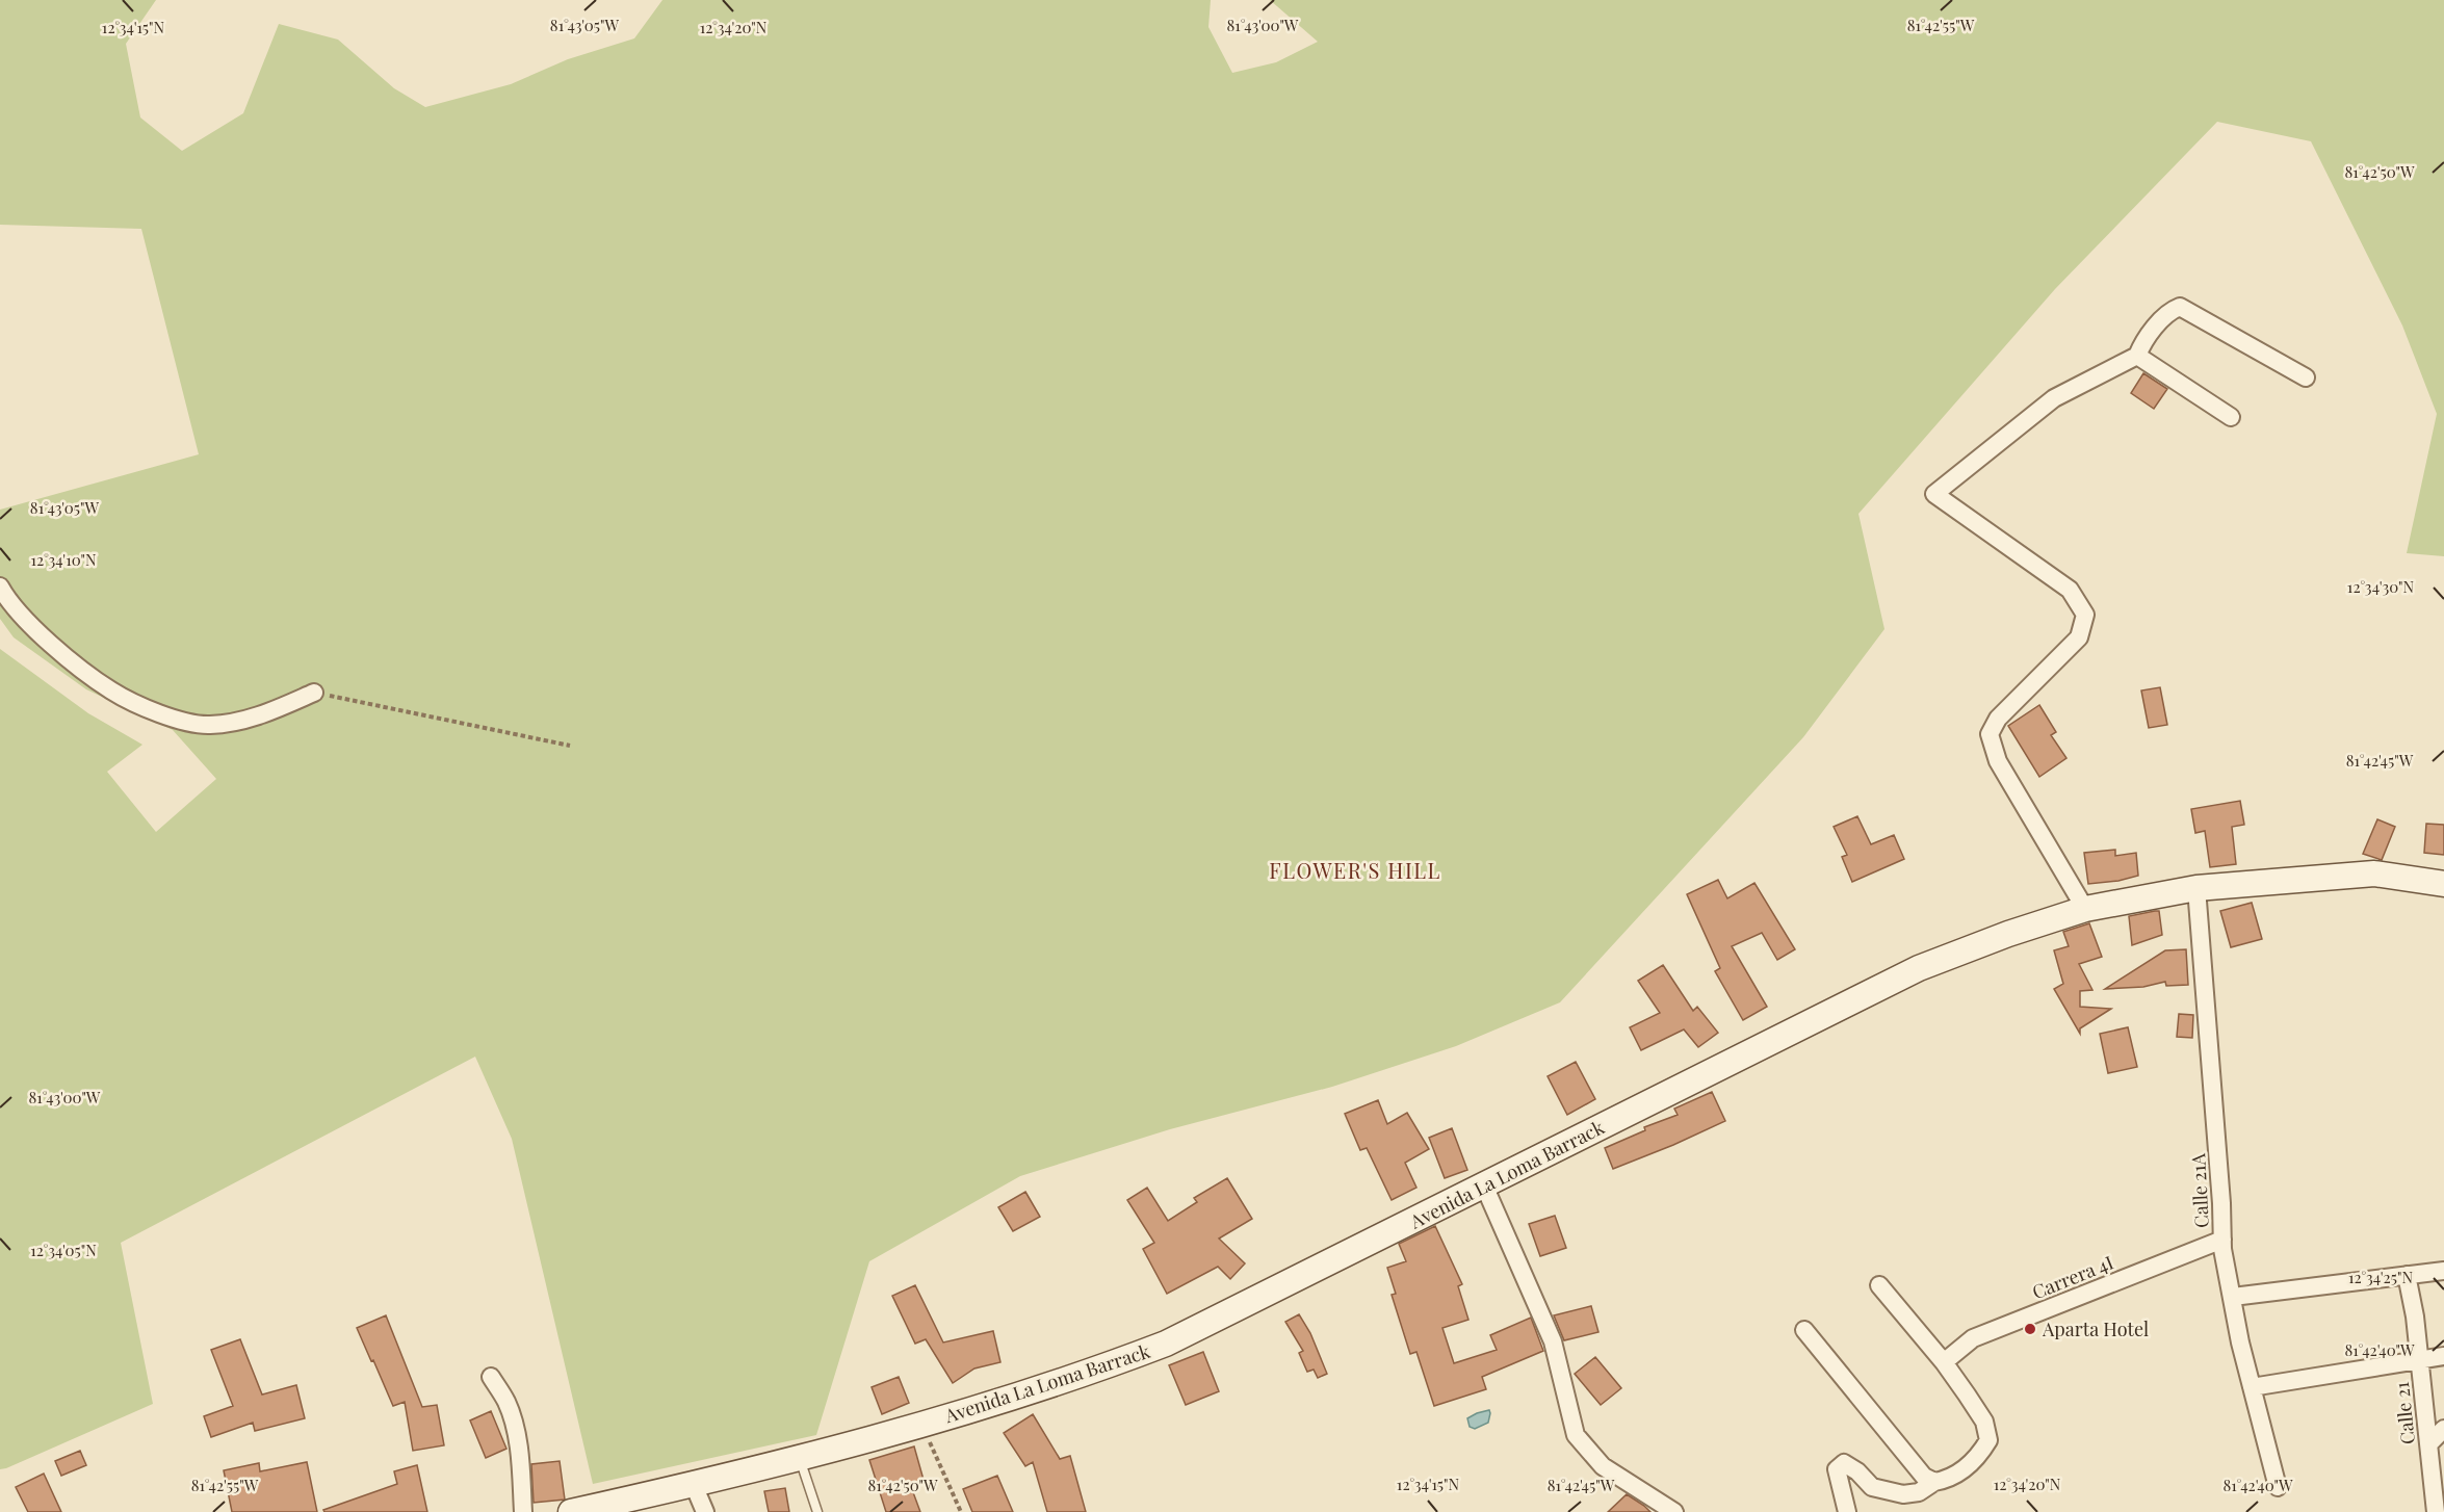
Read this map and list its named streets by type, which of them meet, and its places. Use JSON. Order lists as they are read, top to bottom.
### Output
{
  "streets": {
    "main road": ["Avenida La Loma Barrack"],
    "street": ["Calle 21A", "Carrera 4I", "Calle 21"]
  },
  "crossings": [
    ["Avenida La Loma Barrack", "Calle 21A"],
    ["Calle 21A", "Carrera 4I"]
  ],
  "districts": ["FLOWER'S HILL"],
  "places": ["Aparta Hotel"],
  "coordinates": [
    "81°43'05\"W",
    "81°43'00\"W",
    "81°42'55\"W",
    "12°34'15\"N",
    "12°34'20\"N",
    "81°42'50\"W",
    "12°34'10\"N",
    "12°34'30\"N",
    "81°42'45\"W",
    "12°34'05\"N",
    "12°34'25\"N",
    "81°42'40\"W"
  ]
}
